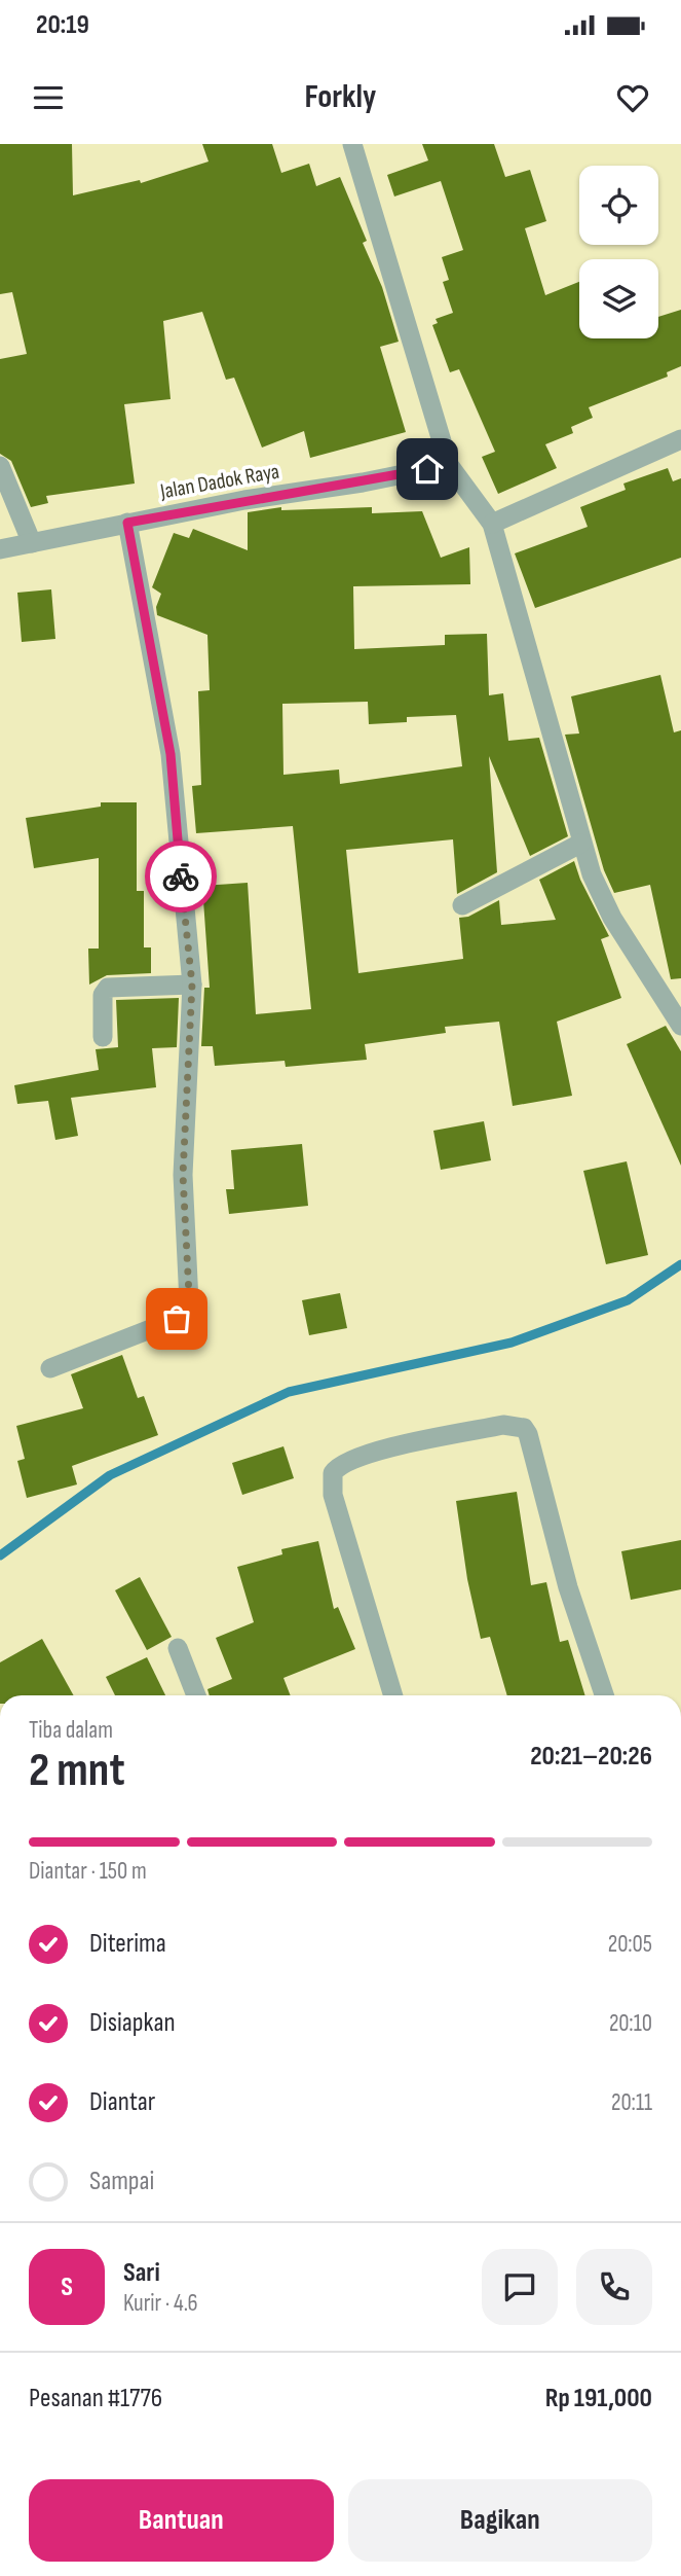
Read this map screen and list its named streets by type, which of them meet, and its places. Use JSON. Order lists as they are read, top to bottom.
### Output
{
  "streets": {
    "street": ["Jalan Dadok Raya"]
  },
  "page": {
    "status": "20:19",
    "header": "Forkly",
    "heading": ["2 mnt", "Tiba dalam", "20:21–20:26"],
    "panel": [
      "Sari",
      "Kurir · 4.6",
      "Pesanan #1776",
      "Rp 191,000"
    ],
    "bar": "Diantar · 150 m",
    "list": [
      ["Diterima", "20:05"],
      ["Disiapkan", "20:10"],
      ["Diantar", "20:11"],
      "Sampai"
    ],
    "round": "S",
    "buttons": ["Bantuan", "Bagikan"]
  }
}
